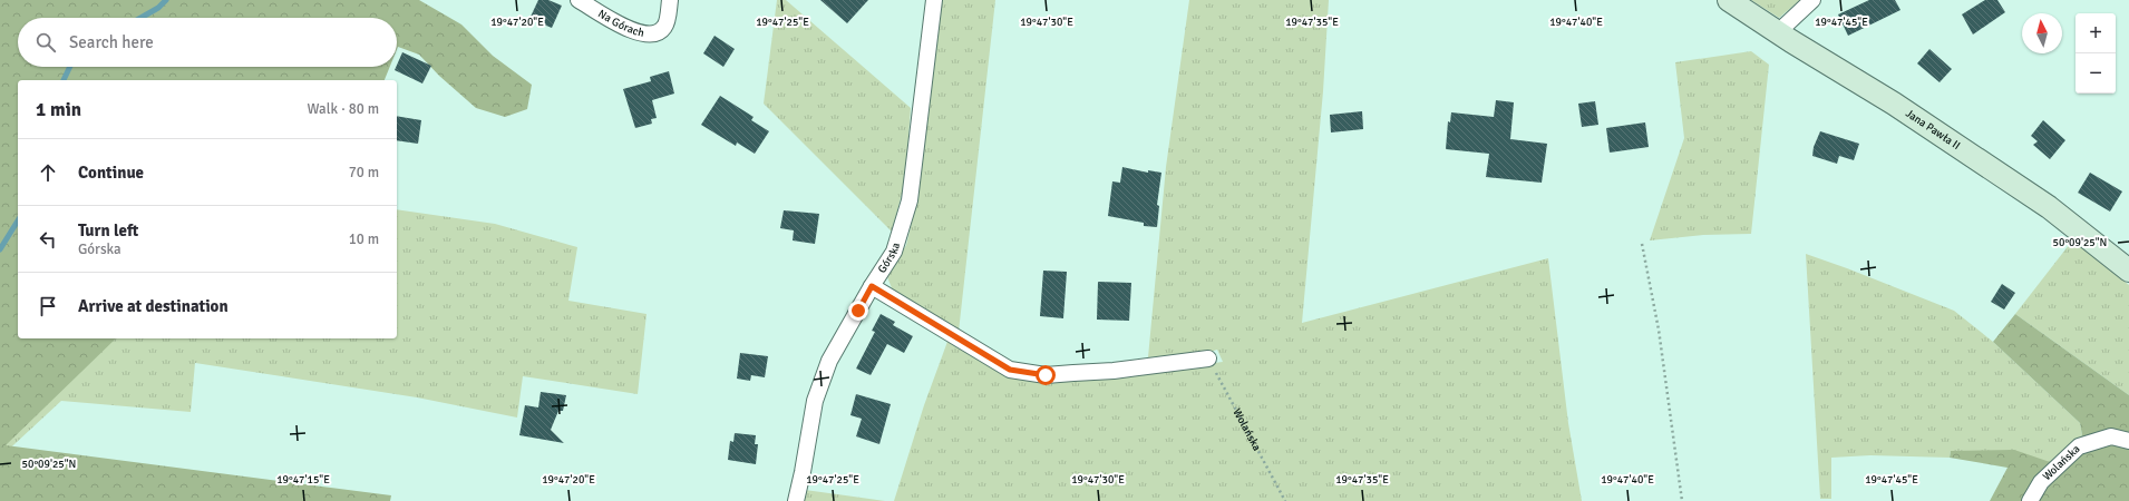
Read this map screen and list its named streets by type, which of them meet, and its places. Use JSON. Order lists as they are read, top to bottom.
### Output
{
  "streets": {
    "street": [
      "Na Górach",
      "Jana Pawła II",
      "Górska",
      "Wolańska"
    ]
  },
  "north": "top",
  "page": {
    "map_buttons": ["+", "−"],
    "search": "Search here",
    "heading": ["1 min", "Walk · 80 m"],
    "list": [
      ["Continue", "70 m"],
      ["Turn left", "Górska", "10 m"],
      "Arrive at destination"
    ]
  },
  "coordinates": [
    "19°47'20\"E",
    "19°47'25\"E",
    "19°47'30\"E",
    "19°47'35\"E",
    "19°47'40\"E",
    "19°47'45\"E",
    "50°09'25\"N",
    "19°47'15\"E"
  ]
}
